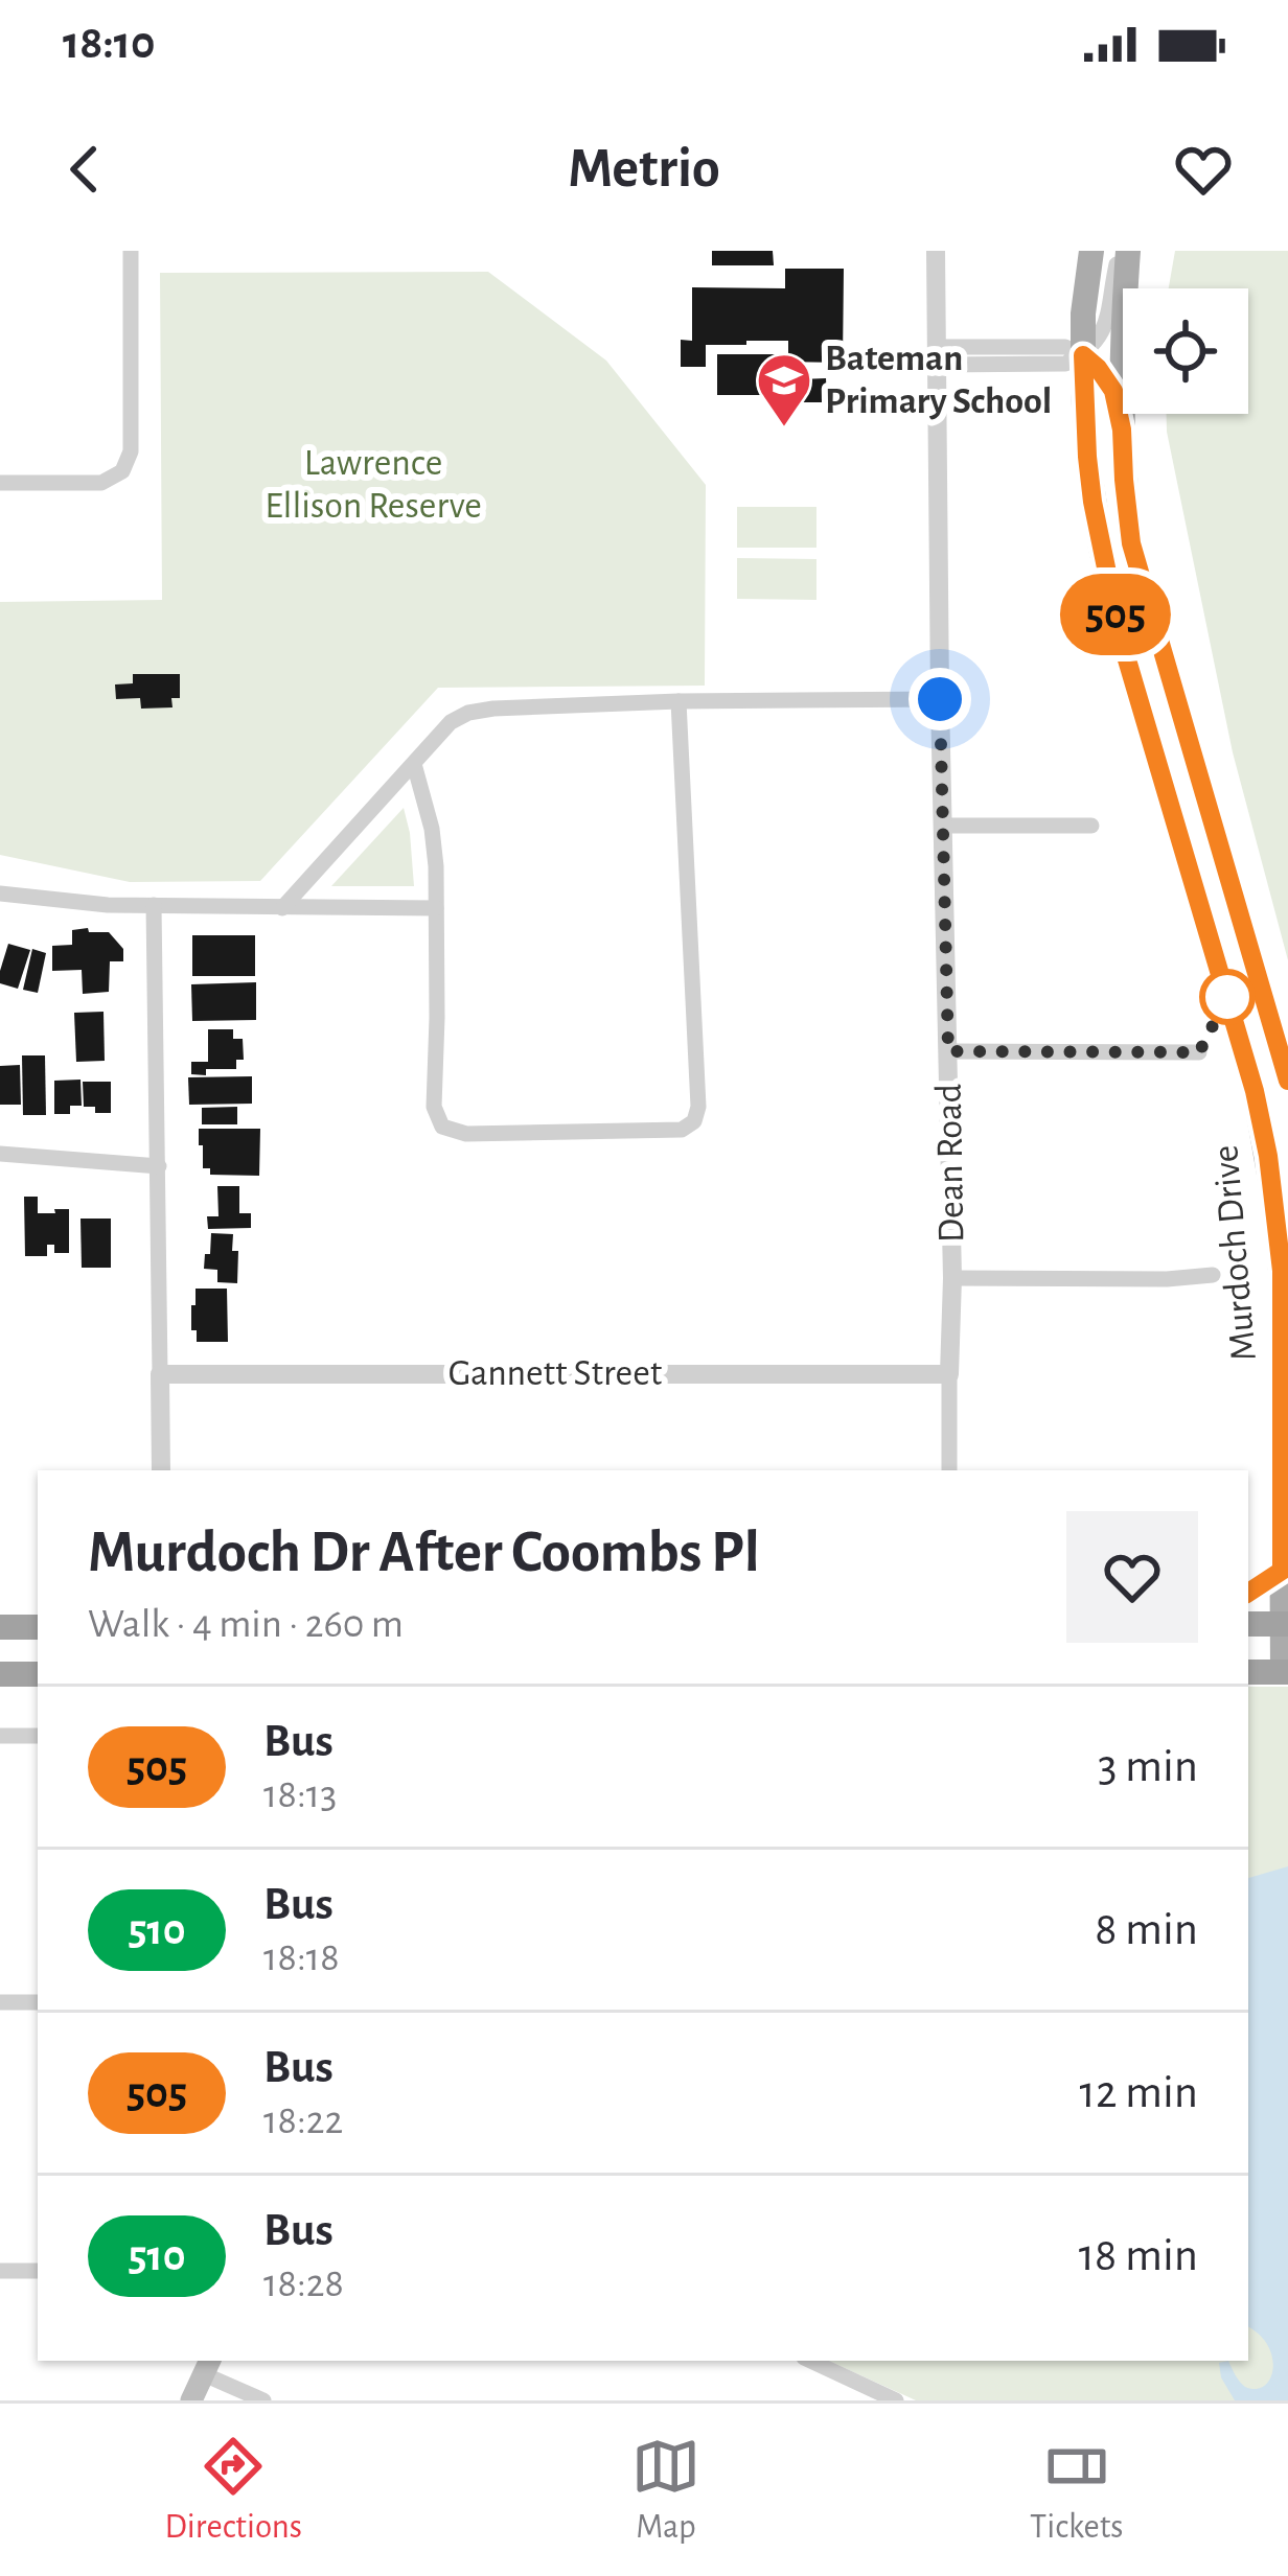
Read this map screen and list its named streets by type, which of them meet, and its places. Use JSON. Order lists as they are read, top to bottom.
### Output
{
  "streets": {
    "main road": ["Murdoch Drive"],
    "street": ["Dean Road", "Gannett Street"]
  },
  "crossings": [
    ["Dean Road", "Gannett Street"]
  ],
  "parks": ["Lawrence Ellison Reserve"],
  "places": {
    "school or university": ["Bateman Primary School"]
  },
  "lines": ["bus line 505"],
  "page": {
    "status": "18:10",
    "header": "Metrio",
    "on_map": "505",
    "heading": ["Murdoch Dr After Coombs Pl", "Walk · 4 min · 260 m"],
    "list": [
      {
        "mark": "505",
        "name": "Bus",
        "note": "18:13",
        "value": "3 min"
      },
      {
        "mark": "510",
        "name": "Bus",
        "note": "18:18",
        "value": "8 min"
      },
      {
        "mark": "505",
        "name": "Bus",
        "note": "18:22",
        "value": "12 min"
      },
      {
        "mark": "510",
        "name": "Bus",
        "note": "18:28",
        "value": "18 min"
      }
    ],
    "tabs": ["Directions", "Map", "Tickets"]
  }
}
